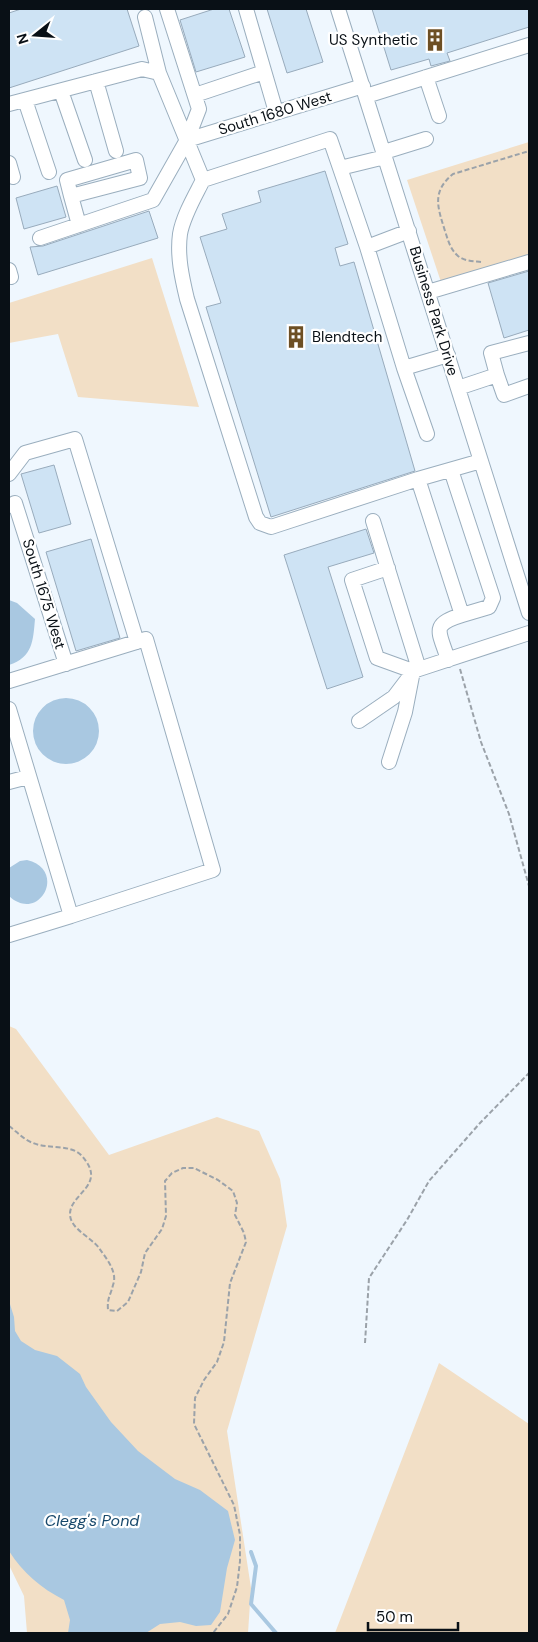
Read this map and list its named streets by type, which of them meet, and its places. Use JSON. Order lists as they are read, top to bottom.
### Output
{
  "streets": {
    "street": ["South 1680 West", "Business Park Drive", "South 1675 West"]
  },
  "crossings": [
    ["South 1680 West", "Business Park Drive"]
  ],
  "water": ["Clegg's Pond"],
  "places": {
    "building": ["US Synthetic", "Blendtech"]
  },
  "scale_bar": "50 m",
  "north": "left"
}
